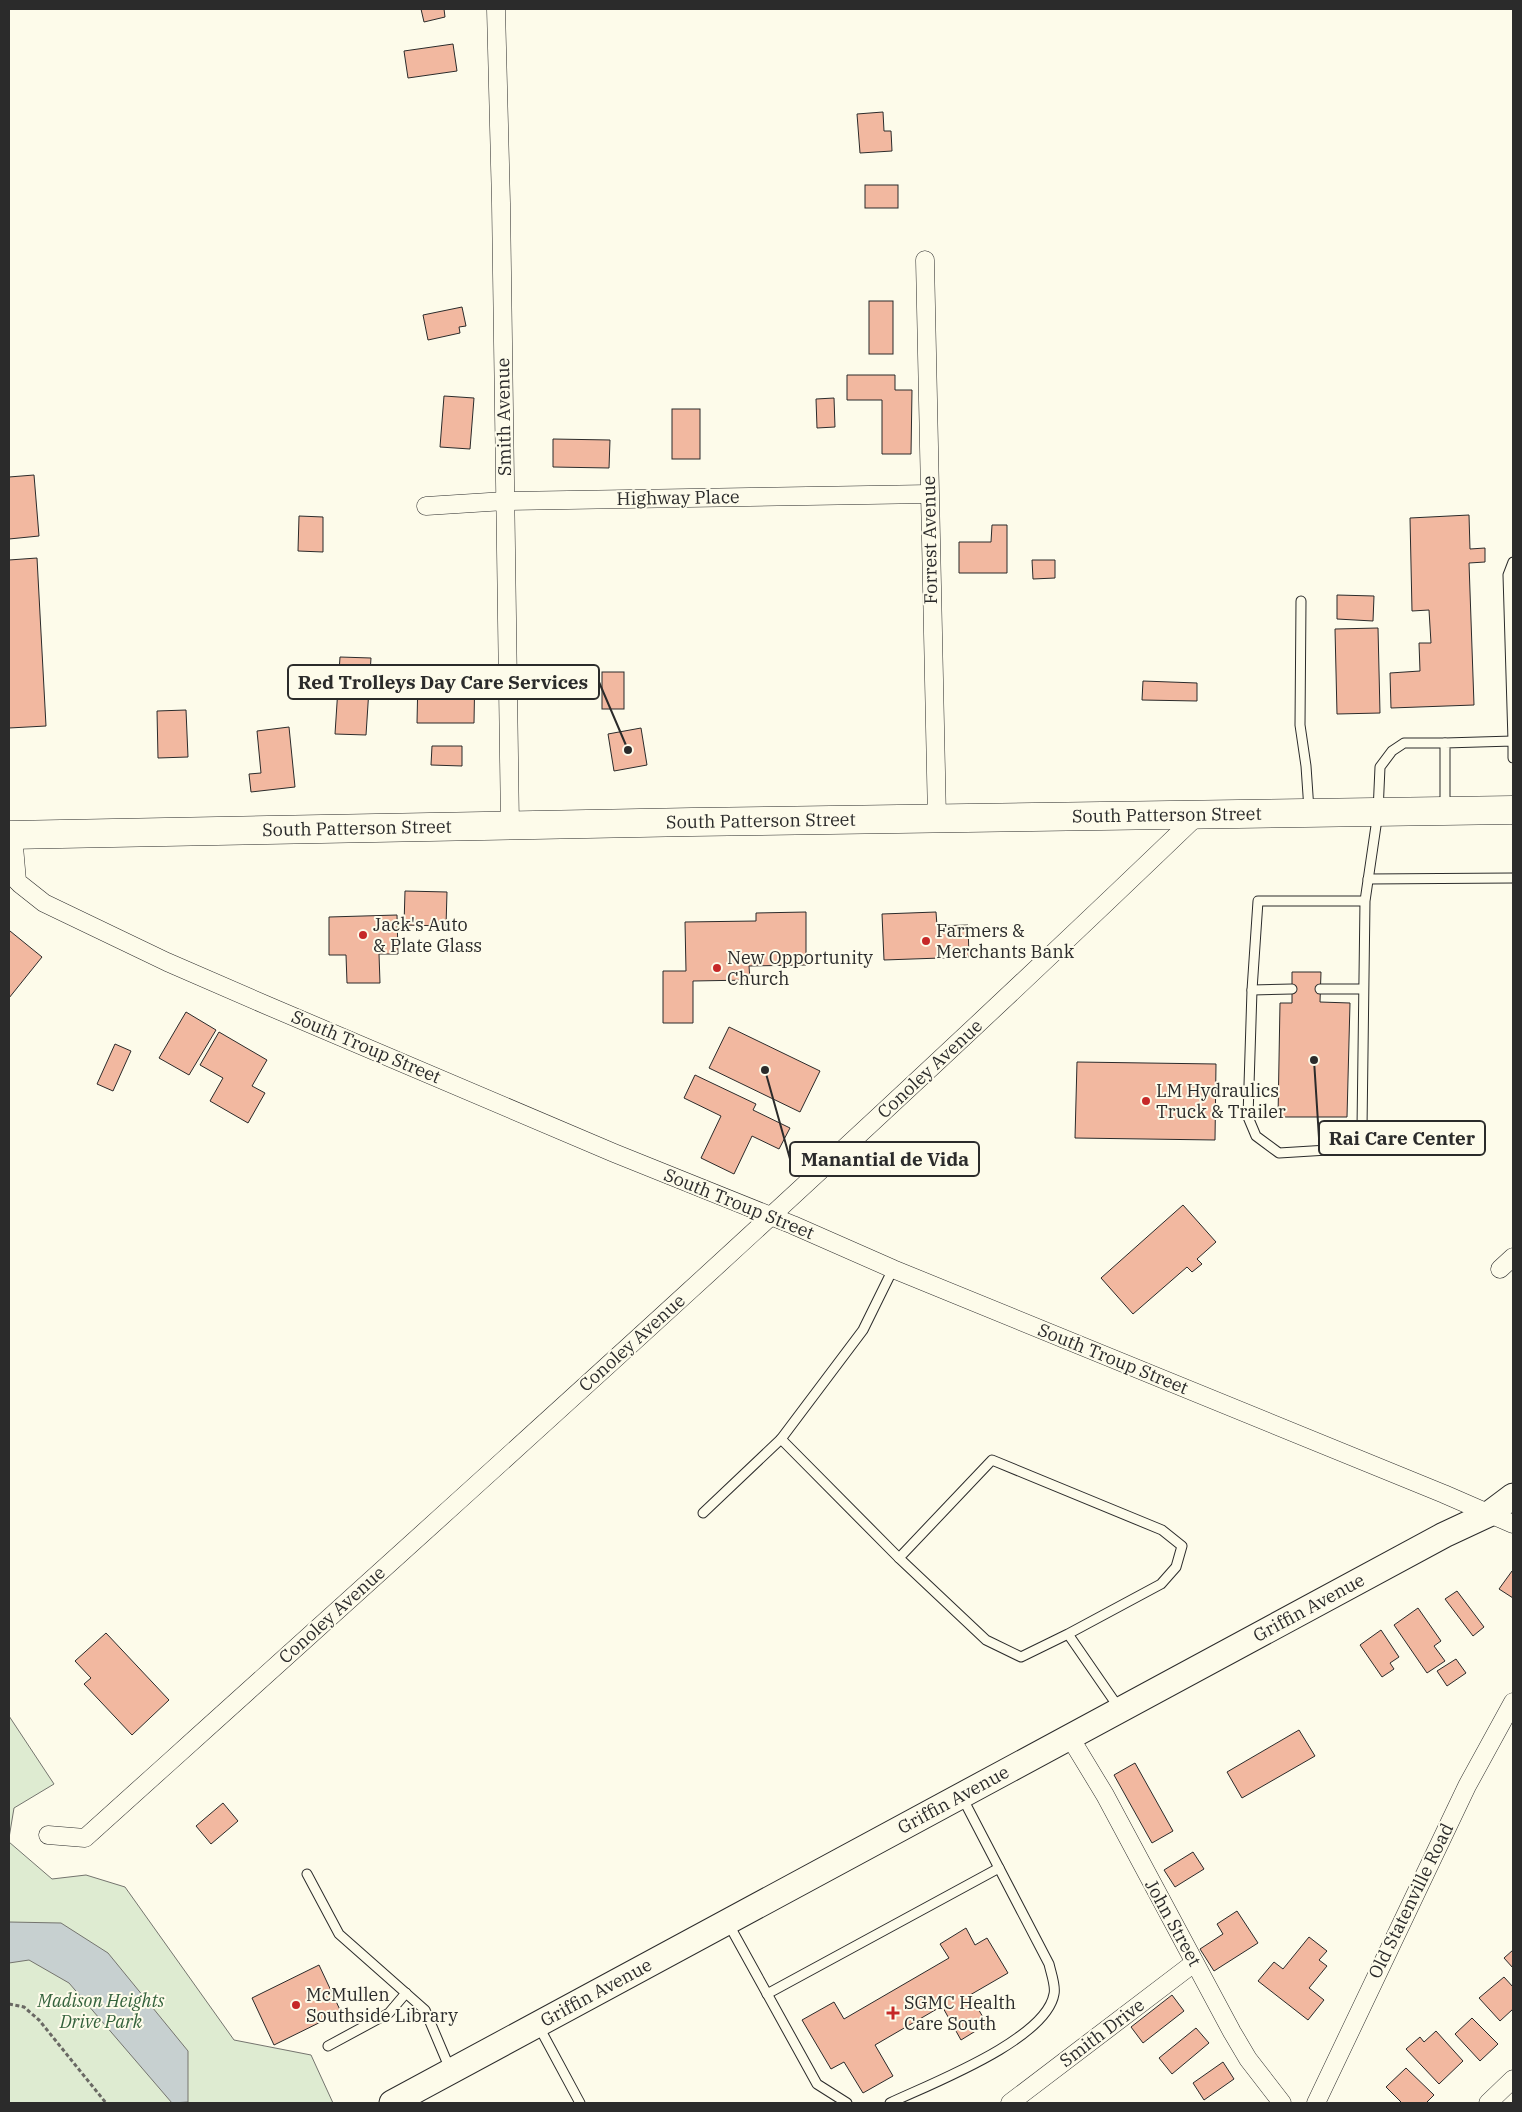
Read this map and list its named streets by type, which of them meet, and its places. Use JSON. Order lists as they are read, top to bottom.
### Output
{
  "streets": {
    "main road": ["South Patterson Street", "Griffin Avenue"],
    "street": [
      "Smith Avenue",
      "Highway Place",
      "Forrest Avenue",
      "South Troup Street",
      "Conoley Avenue",
      "Old Statenville Road",
      "John Street",
      "Smith Drive"
    ]
  },
  "crossings": [
    ["Smith Avenue", "Highway Place"],
    ["Smith Avenue", "South Patterson Street"],
    ["Highway Place", "Forrest Avenue"],
    ["Forrest Avenue", "South Patterson Street"],
    ["South Patterson Street", "South Troup Street"],
    ["South Patterson Street", "Conoley Avenue"],
    ["South Troup Street", "Conoley Avenue"],
    ["South Troup Street", "Griffin Avenue"],
    ["Griffin Avenue", "John Street"],
    ["John Street", "Smith Drive"]
  ],
  "parks": ["Madison Heights Drive Park"],
  "places": {
    "other": [
      "Red Trolleys Day Care Services",
      "Jack's Auto & Plate Glass",
      "Farmers & Merchants Bank",
      "New Opportunity Church",
      "Rai Care Center",
      "Manantial de Vida",
      "LM Hydraulics Truck & Trailer",
      "McMullen Southside Library"
    ],
    "health": ["SGMC Health Care South"]
  }
}
